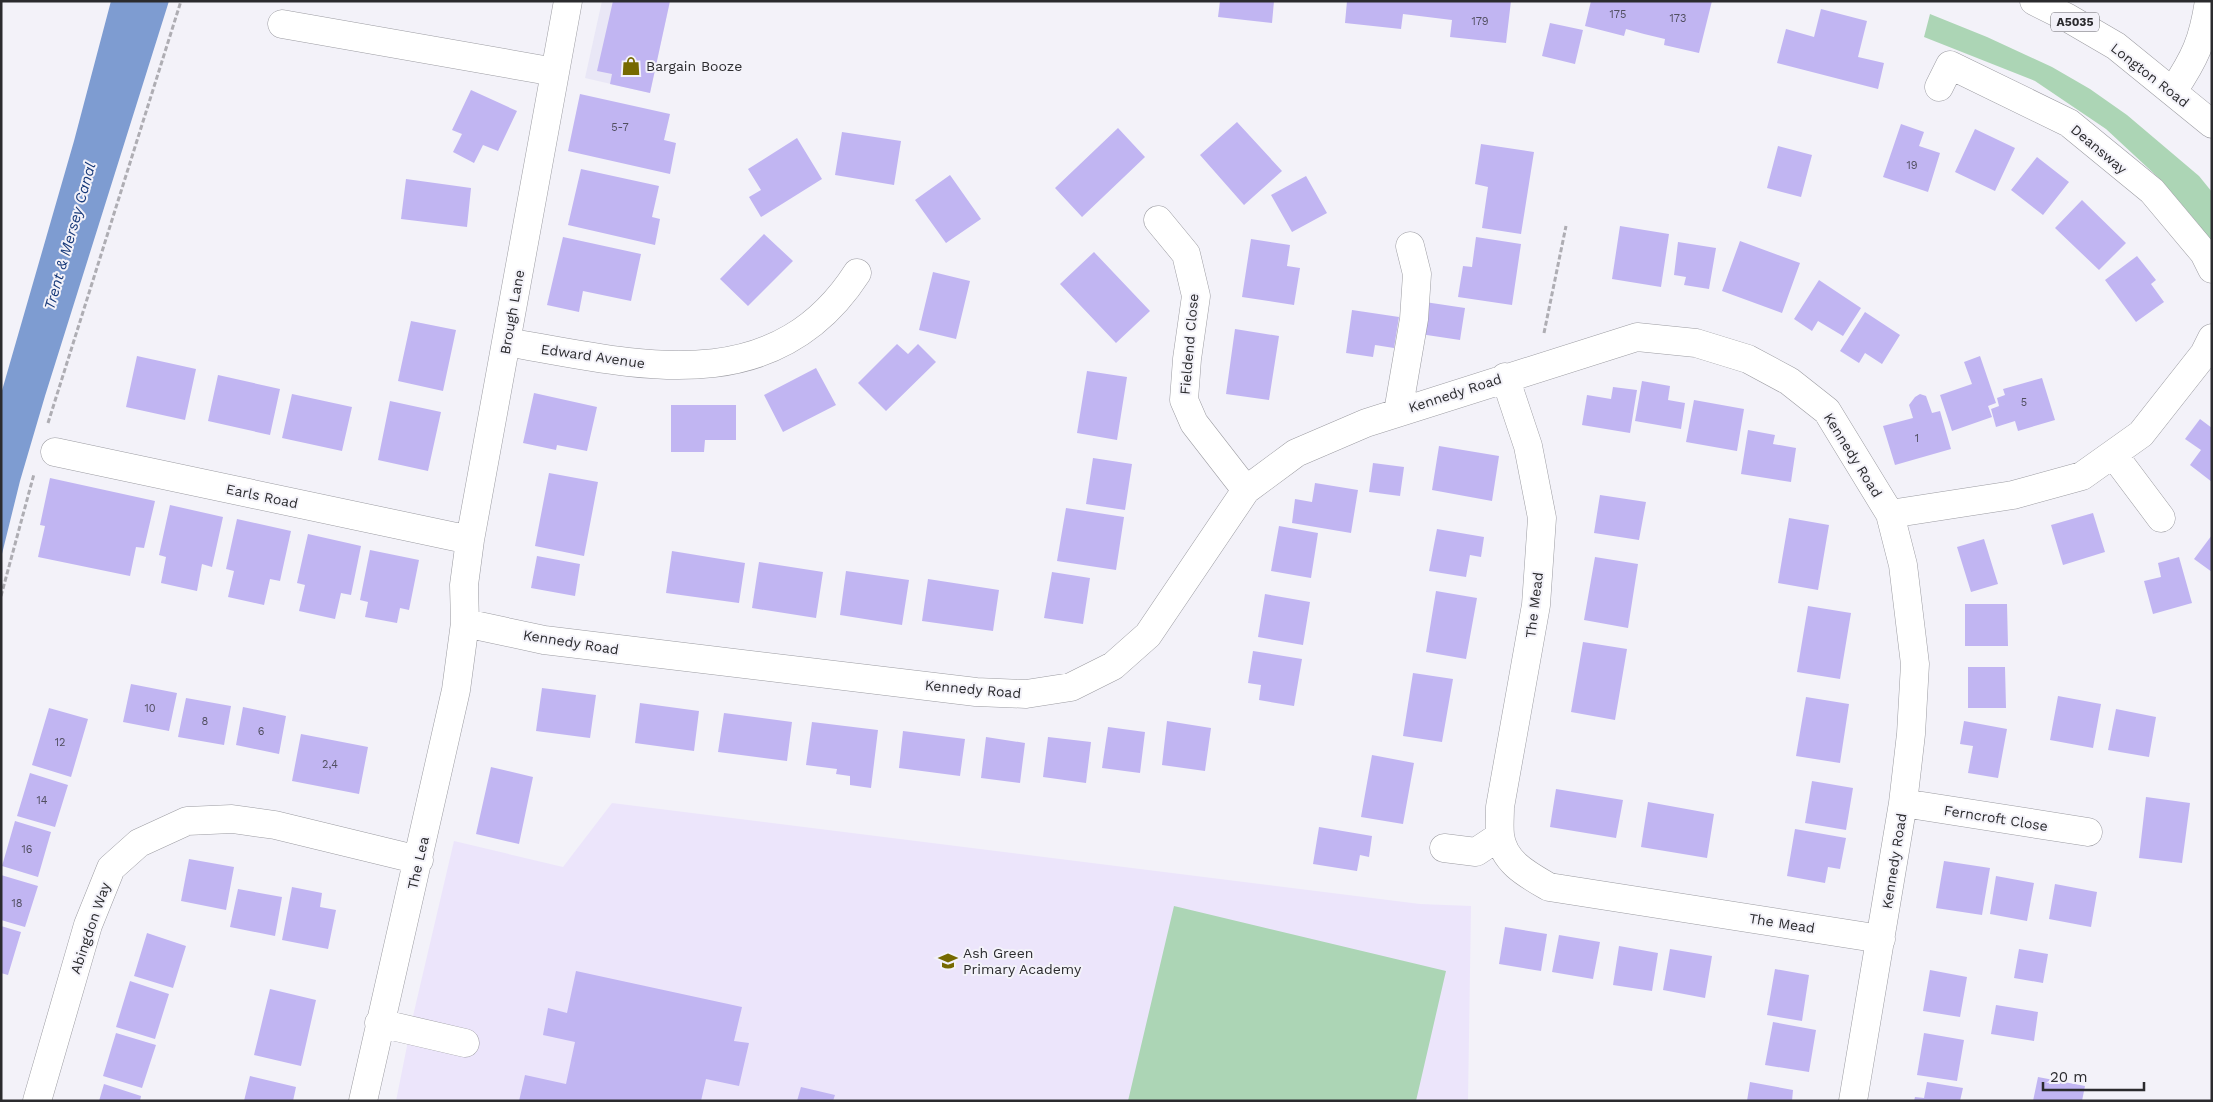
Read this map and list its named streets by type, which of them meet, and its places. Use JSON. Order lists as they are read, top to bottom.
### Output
{
  "streets": {
    "street": [
      "A5035",
      "Longton Road",
      "Deansway",
      "Brough Lane",
      "Fieldend Close",
      "Edward Avenue",
      "Kennedy Road",
      "Earls Road",
      "The Mead",
      "Ferncroft Close",
      "The Lea",
      "Abingdon Way"
    ]
  },
  "crossings": [
    ["Brough Lane", "Edward Avenue"],
    ["Brough Lane", "Kennedy Road"],
    ["Brough Lane", "Earls Road"],
    ["Brough Lane", "The Lea"],
    ["Fieldend Close", "Kennedy Road"],
    ["Kennedy Road", "The Mead"],
    ["Kennedy Road", "Ferncroft Close"],
    ["Kennedy Road", "The Lea"],
    ["The Lea", "Abingdon Way"]
  ],
  "water": ["Trent & Mersey Canal"],
  "places": {
    "shop": ["Bargain Booze"],
    "school or university": ["Ash Green Primary Academy"]
  },
  "house_numbers": [
    "175",
    "173",
    "179",
    "5-7",
    "19",
    "5",
    "1",
    "10",
    "8",
    "6",
    "12",
    "2,4",
    "14",
    "16",
    "18"
  ],
  "scale_bar": "20 m"
}
